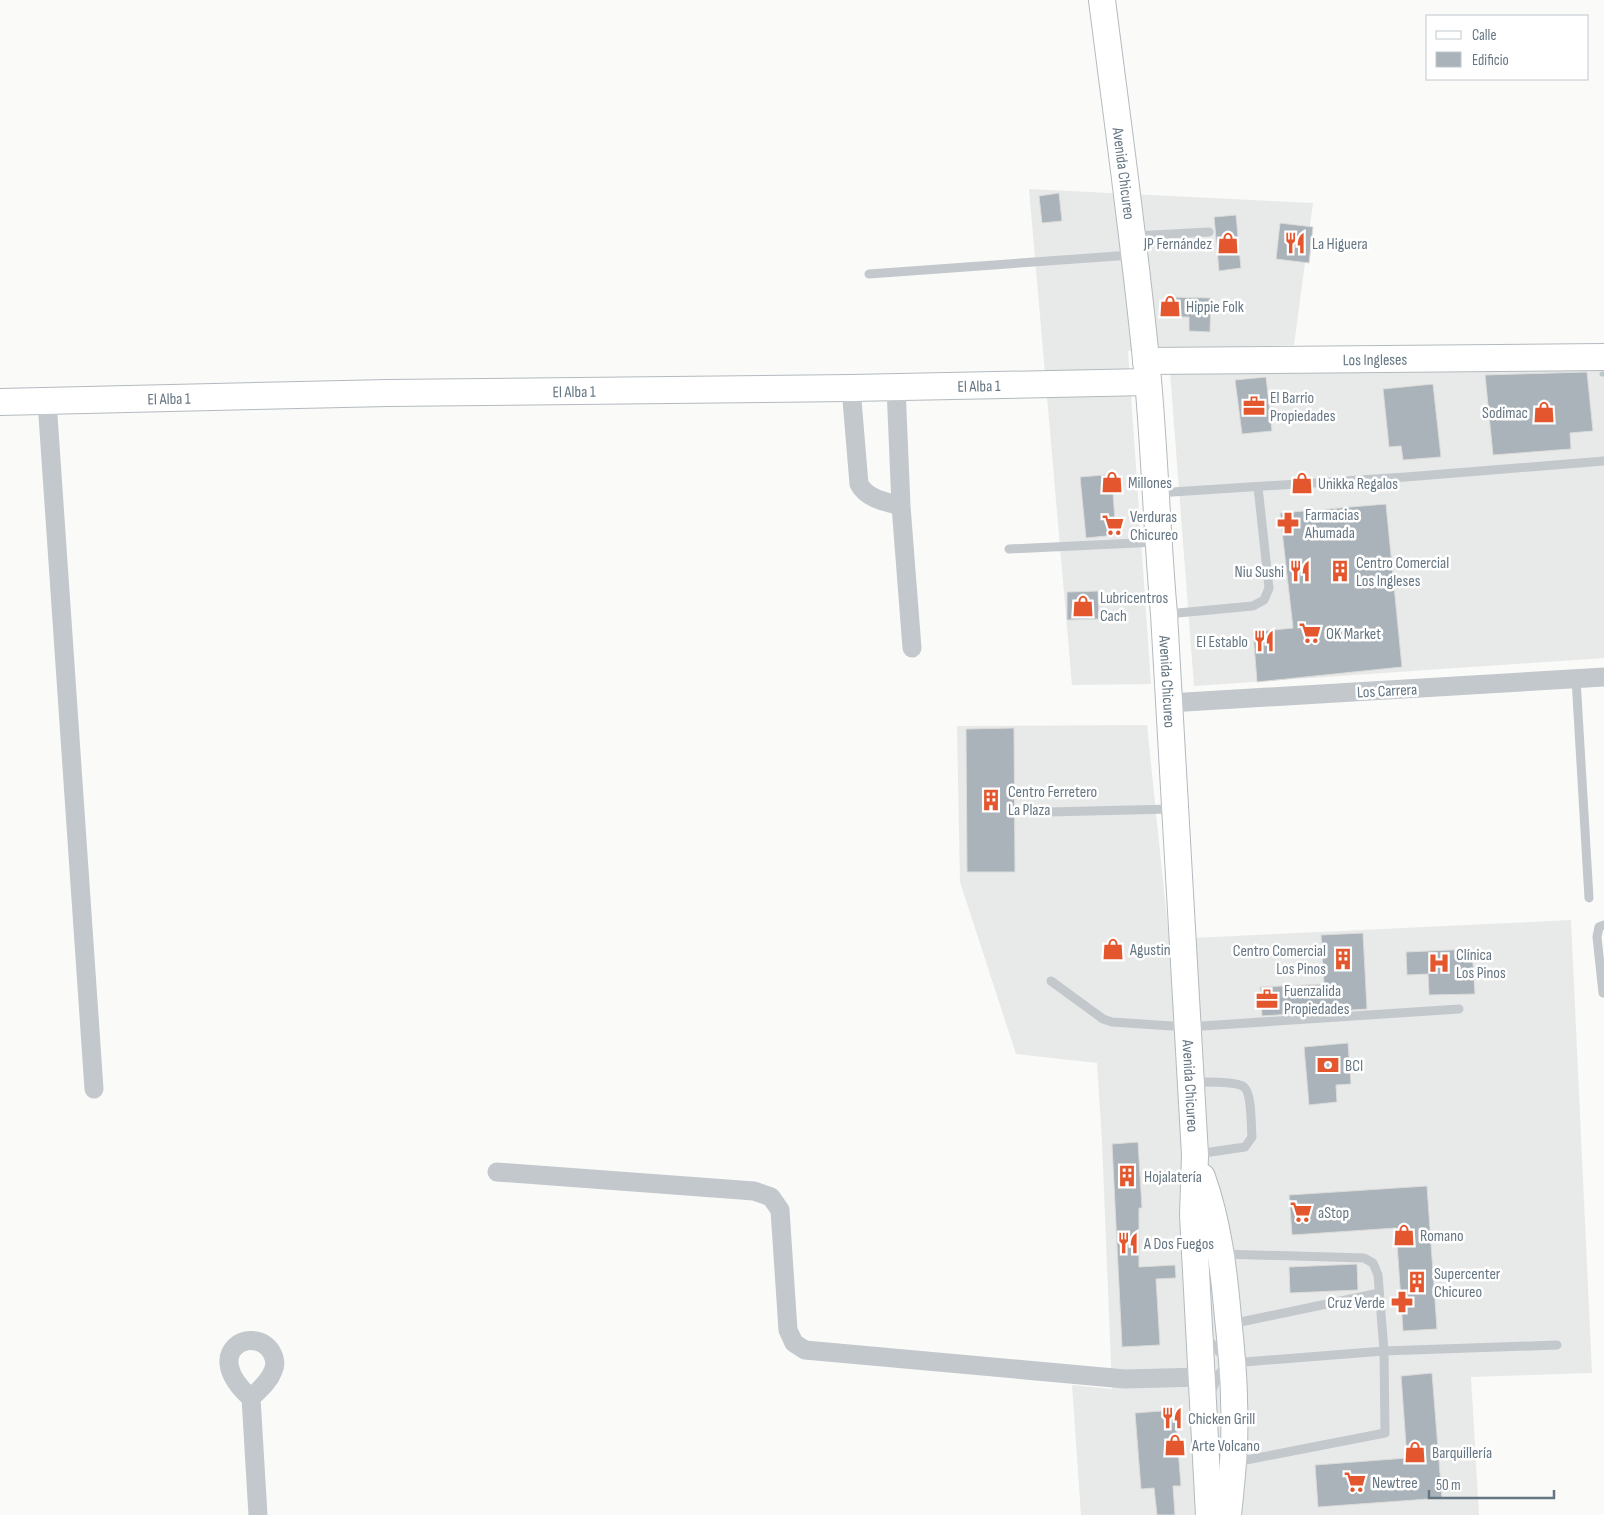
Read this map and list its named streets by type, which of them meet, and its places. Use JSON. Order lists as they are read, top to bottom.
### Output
{
  "streets": {
    "main road": ["Avenida Chicureo", "Los Ingleses", "El Alba 1"],
    "street": ["Los Carrera"]
  },
  "crossings": [
    ["Avenida Chicureo", "Los Ingleses"],
    ["Avenida Chicureo", "El Alba 1"],
    ["Avenida Chicureo", "Los Carrera"],
    ["Los Ingleses", "El Alba 1"]
  ],
  "places": {
    "shop": [
      "JP Fernández",
      "Hippie Folk",
      "Sodimac",
      "Millones",
      "Unikka Regalos",
      "Lubricentros Cach",
      "Agustin",
      "Romano",
      "Arte Volcano",
      "Barquillería"
    ],
    "restaurant": [
      "La Higuera",
      "Niu Sushi",
      "El Establo",
      "A Dos Fuegos",
      "Chicken Grill"
    ],
    "office": ["El Barrio Propiedades", "Fuenzalida Propiedades"],
    "pharmacy": ["Farmacias Ahumada", "Cruz Verde"],
    "supermarket": [
      "Verduras Chicureo",
      "OK Market",
      "aStop",
      "Newtree"
    ],
    "building": [
      "Centro Comercial Los Ingleses",
      "Centro Ferretero La Plaza",
      "Centro Comercial Los Pinos",
      "Hojalatería",
      "Supercenter Chicureo"
    ],
    "hospital": ["Clínica Los Pinos"],
    "bank": ["BCI"]
  },
  "legend": ["Calle", "Edificio"],
  "scale_bar": "50 m"
}
